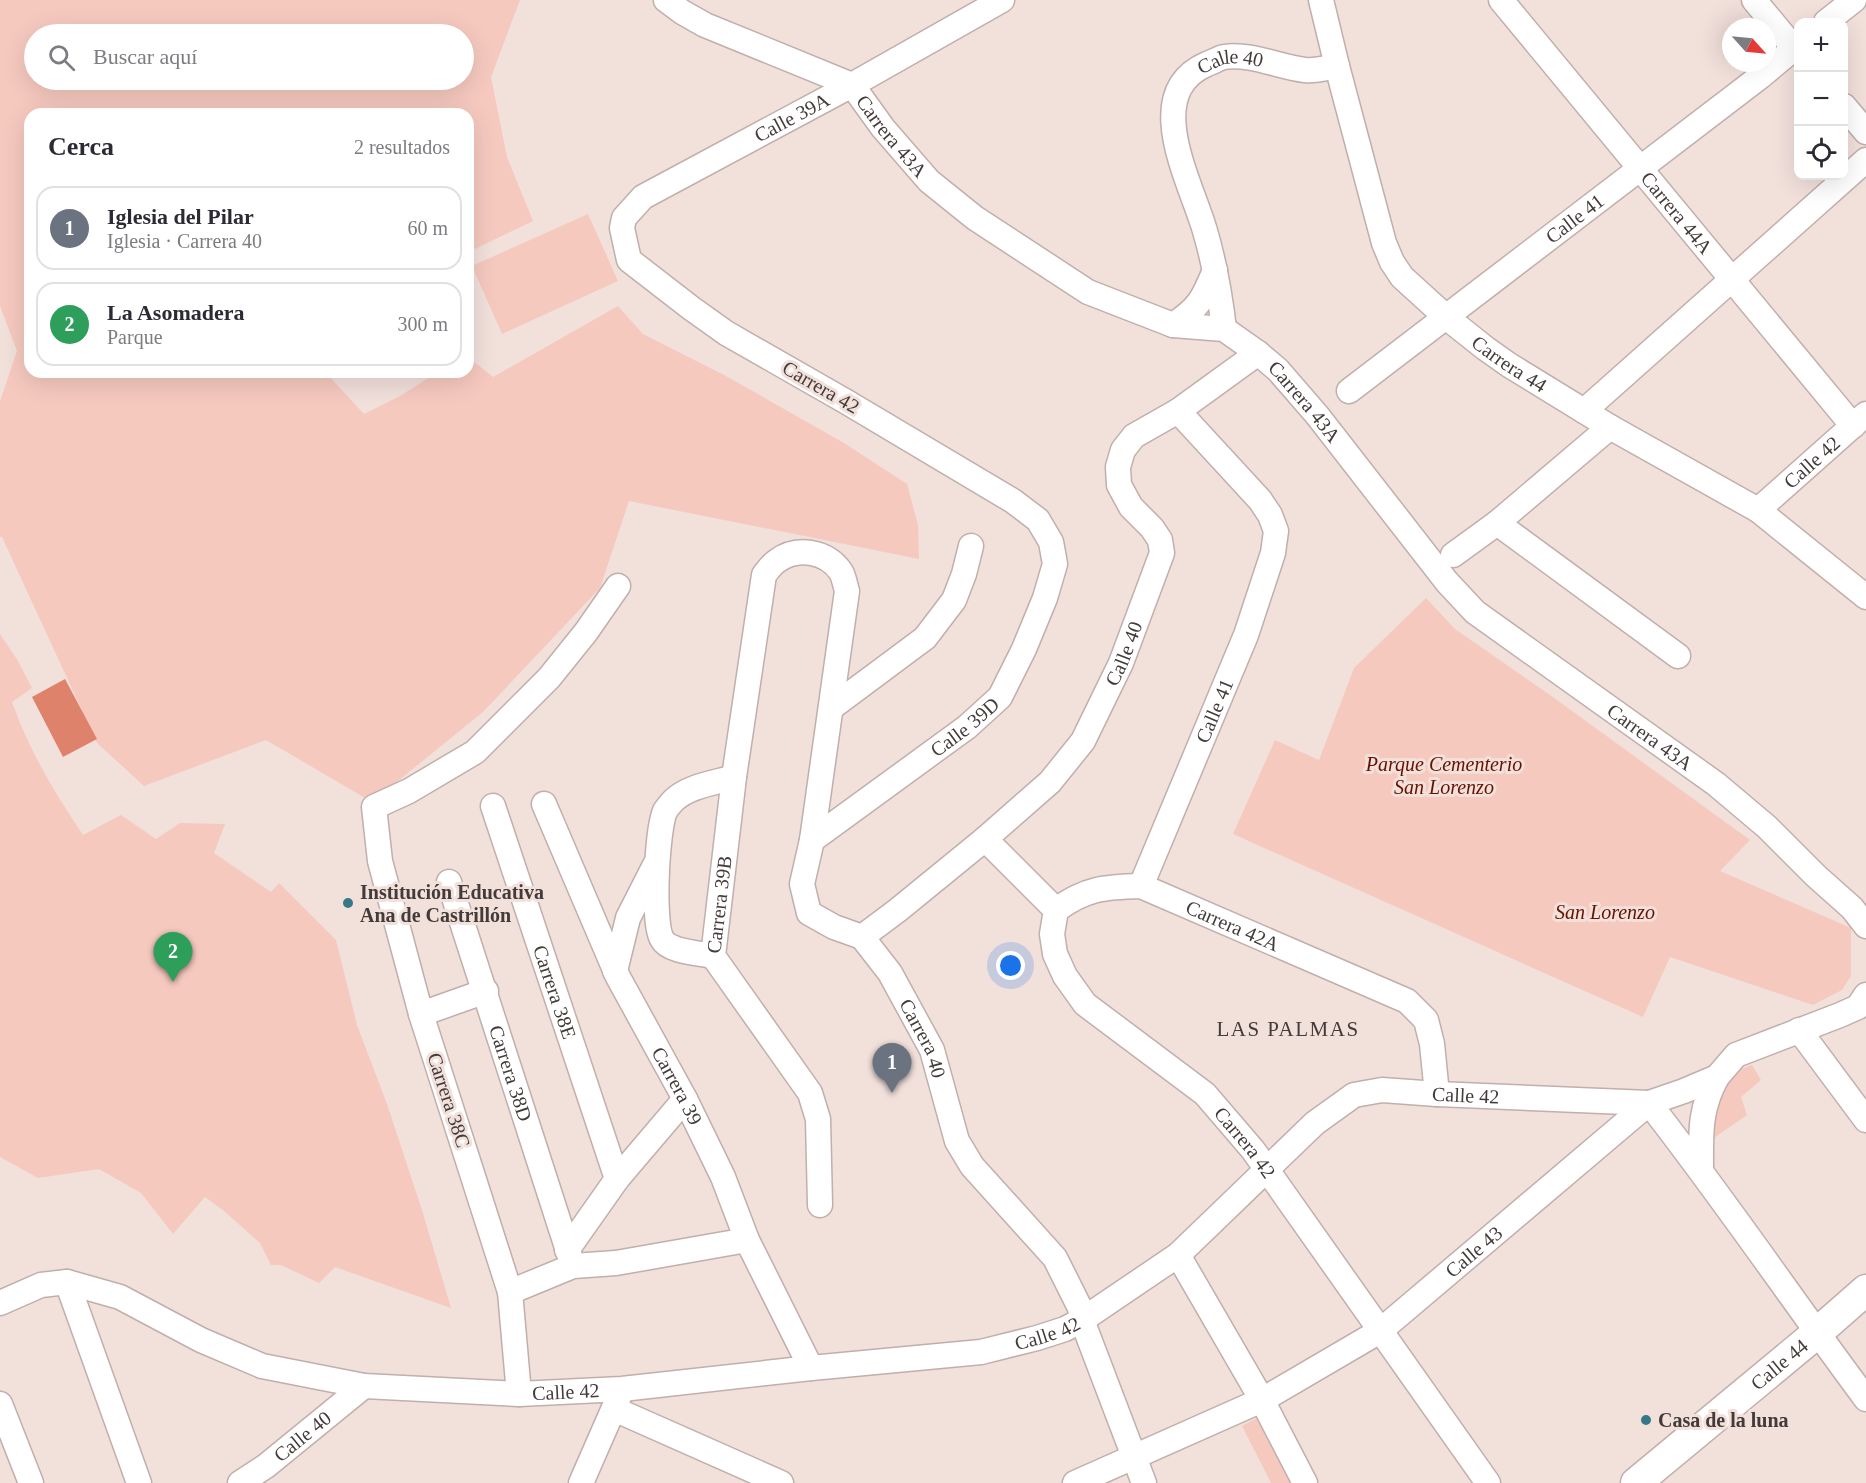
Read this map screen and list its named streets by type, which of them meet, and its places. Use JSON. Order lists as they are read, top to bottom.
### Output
{
  "streets": {
    "main road": ["Calle 44"],
    "street": [
      "Calle 40",
      "Calle 39A",
      "Carrera 43A",
      "Carrera 44A",
      "Calle 41",
      "Carrera 44",
      "Carrera 42",
      "Calle 42",
      "Calle 39D",
      "Carrera 39B",
      "Carrera 42A",
      "Carrera 38E",
      "Carrera 40",
      "Carrera 38D",
      "Carrera 39",
      "Carrera 38C",
      "Calle 43"
    ]
  },
  "crossings": [
    ["Calle 40", "Carrera 43A"],
    ["Calle 40", "Calle 41"],
    ["Calle 40", "Carrera 44"],
    ["Calle 40", "Calle 42"],
    ["Calle 40", "Carrera 40"],
    ["Calle 39A", "Carrera 43A"],
    ["Calle 39A", "Carrera 42"],
    ["Carrera 44A", "Calle 41"],
    ["Carrera 44A", "Calle 42"],
    ["Calle 41", "Carrera 44"],
    ["Calle 41", "Carrera 42A"],
    ["Carrera 44", "Calle 42"],
    ["Carrera 42", "Calle 42"],
    ["Carrera 42", "Calle 39D"],
    ["Carrera 42", "Carrera 42A"],
    ["Carrera 42", "Calle 43"],
    ["Calle 42", "Carrera 42A"],
    ["Calle 42", "Carrera 40"],
    ["Calle 42", "Carrera 39"],
    ["Calle 42", "Carrera 38C"],
    ["Calle 42", "Calle 43"],
    ["Carrera 40", "Calle 43"]
  ],
  "districts": ["LAS PALMAS"],
  "parks": ["Parque Cementerio San Lorenzo", "San Lorenzo"],
  "places": ["Institución Educativa Ana de Castrillón", "Casa de la luna"],
  "north": "bottom right",
  "page": {
    "map_buttons": ["+", "−"],
    "search": "Buscar aquí",
    "heading": ["Cerca", "2 resultados"],
    "list": [
      {
        "mark": "1",
        "name": "Iglesia del Pilar",
        "note": "Iglesia · Carrera 40",
        "value": "60 m"
      },
      {
        "mark": "2",
        "name": "La Asomadera",
        "note": "Parque",
        "value": "300 m"
      }
    ],
    "pins": ["2", "1"]
  }
}
